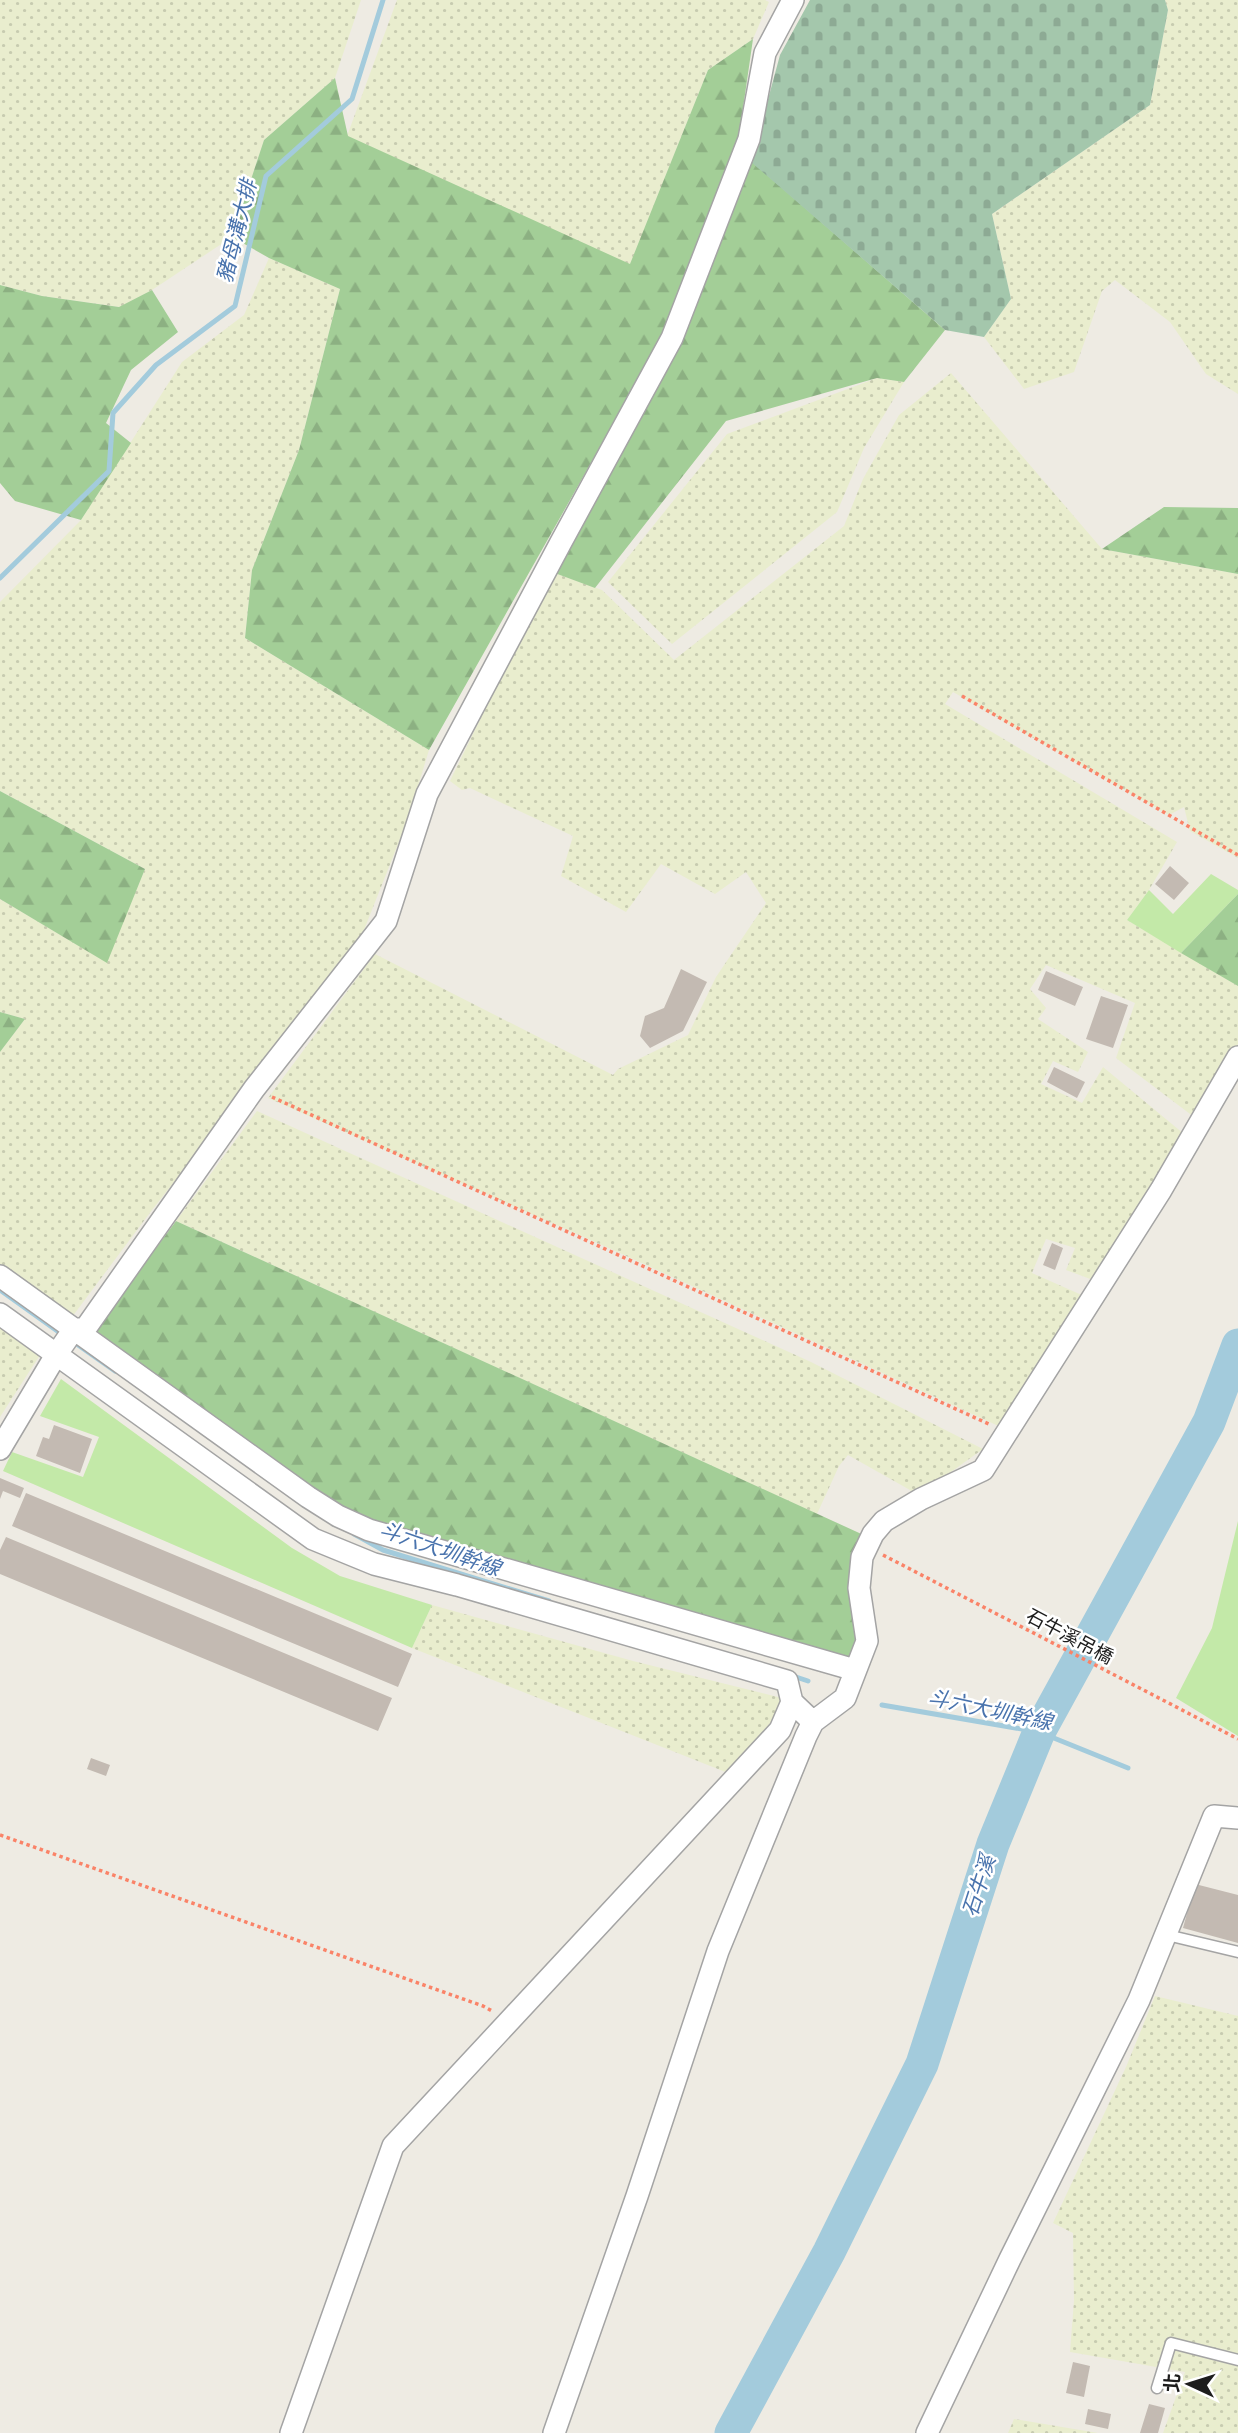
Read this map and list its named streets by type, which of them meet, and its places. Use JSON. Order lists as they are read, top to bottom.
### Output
{
  "streets": {
    "path": ["石牛溪吊橋"]
  },
  "water": ["豬母溝大排", "斗六大圳幹線", "石牛溪"],
  "north": "left"
}
